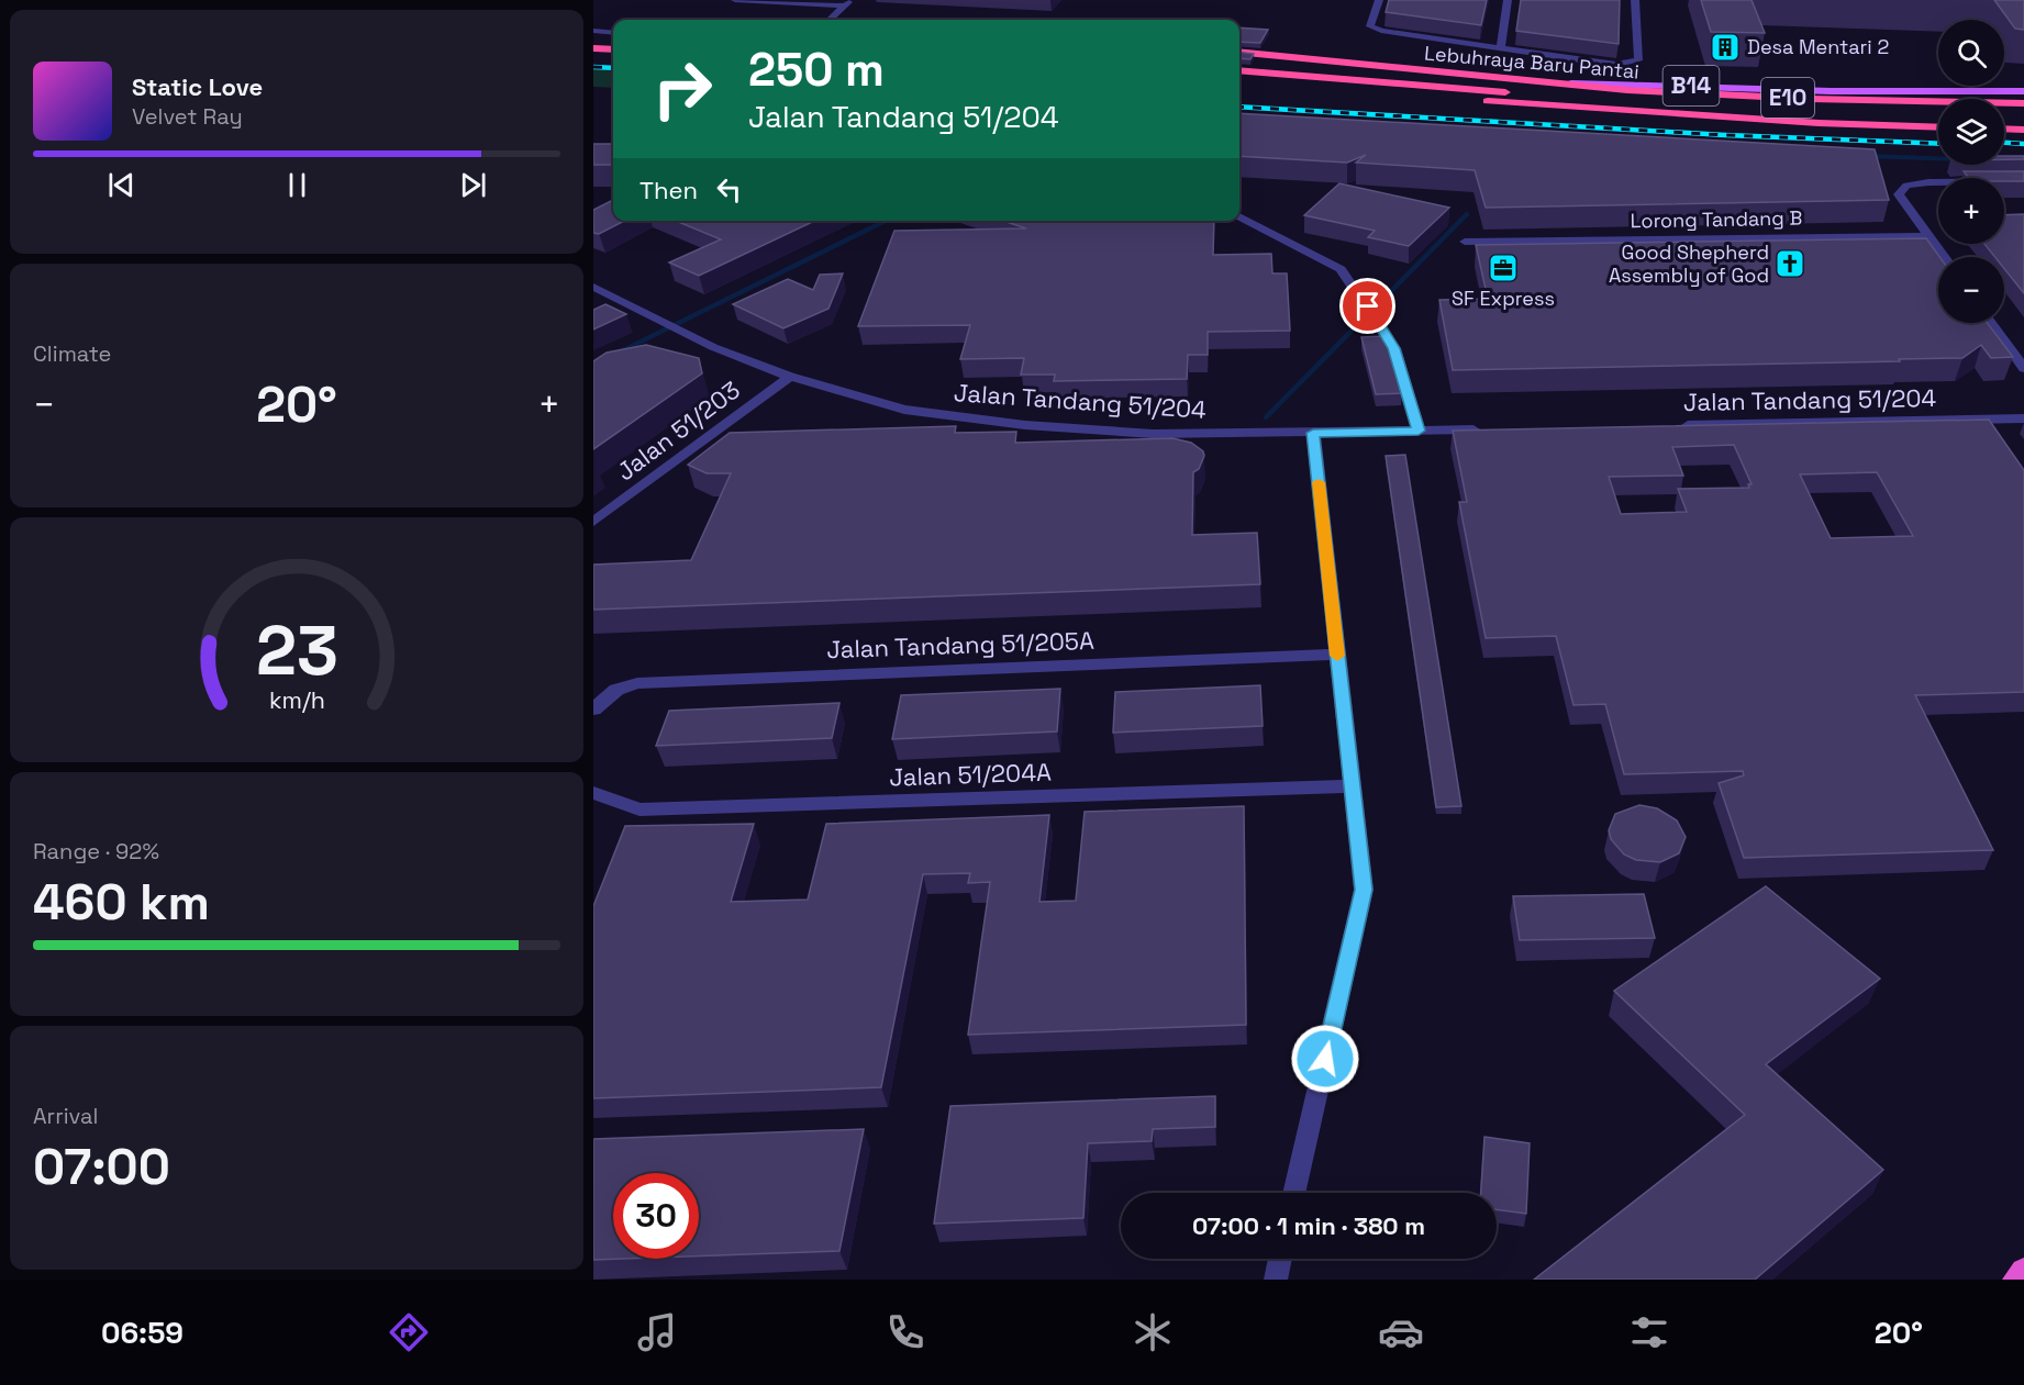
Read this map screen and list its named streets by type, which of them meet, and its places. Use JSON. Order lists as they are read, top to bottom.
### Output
{
  "streets": {
    "highway": ["Lebuhraya Baru Pantai", "E10"],
    "main road": ["B14"],
    "street": [
      "Lorong Tandang B",
      "Jalan Tandang 51/204",
      "Jalan 51/203",
      "Jalan Tandang 51/205A",
      "Jalan 51/204A"
    ]
  },
  "crossings": [
    ["Lebuhraya Baru Pantai", "B14"],
    ["Jalan Tandang 51/204", "Jalan 51/203"]
  ],
  "places": {
    "building": ["Desa Mentari 2"],
    "church": ["Good Shepherd Assembly of God"],
    "office": ["SF Express"]
  },
  "page": {
    "map_buttons": ["+", "−"],
    "turn": ["250 m", "Jalan Tandang 51/204"],
    "song": ["Static Love", "Velvet Ray"],
    "then": "Then",
    "tile": [
      "Climate",
      ["Range · 92%", "460 km"],
      ["Arrival", "07:00"]
    ],
    "heat": ["−", "20°", "+"],
    "limit": "30",
    "trip": "07:00 · 1 min · 380 m",
    "tabs": ["06:59", "20°"],
    "gauge": ["23", "km/h"]
  }
}
